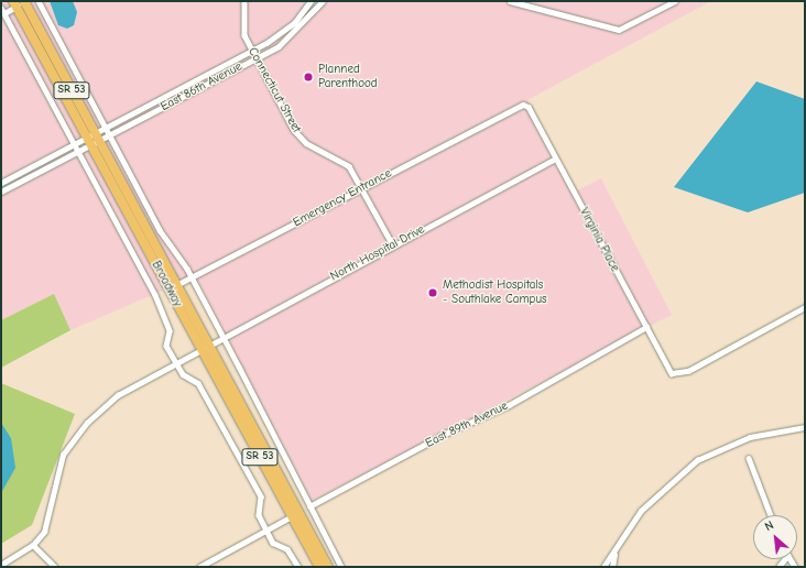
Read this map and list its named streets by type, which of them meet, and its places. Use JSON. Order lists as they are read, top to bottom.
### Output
{
  "streets": {
    "main road": ["SR 53", "Broadway"],
    "street": [
      "East 86th Avenue",
      "Connecticut Street",
      "Emergency Entrance",
      "Virginia Place",
      "North Hospital Drive",
      "East 89th Avenue"
    ]
  },
  "crossings": [
    ["East 86th Avenue", "Connecticut Street"],
    ["East 86th Avenue", "Broadway"],
    ["Connecticut Street", "Emergency Entrance"],
    ["Connecticut Street", "North Hospital Drive"],
    ["Emergency Entrance", "Virginia Place"],
    ["Emergency Entrance", "Broadway"],
    ["Virginia Place", "North Hospital Drive"],
    ["Virginia Place", "East 89th Avenue"],
    ["North Hospital Drive", "Broadway"]
  ],
  "places": ["Planned Parenthood", "Methodist Hospitals - Southlake Campus"],
  "north": "top left"
}
